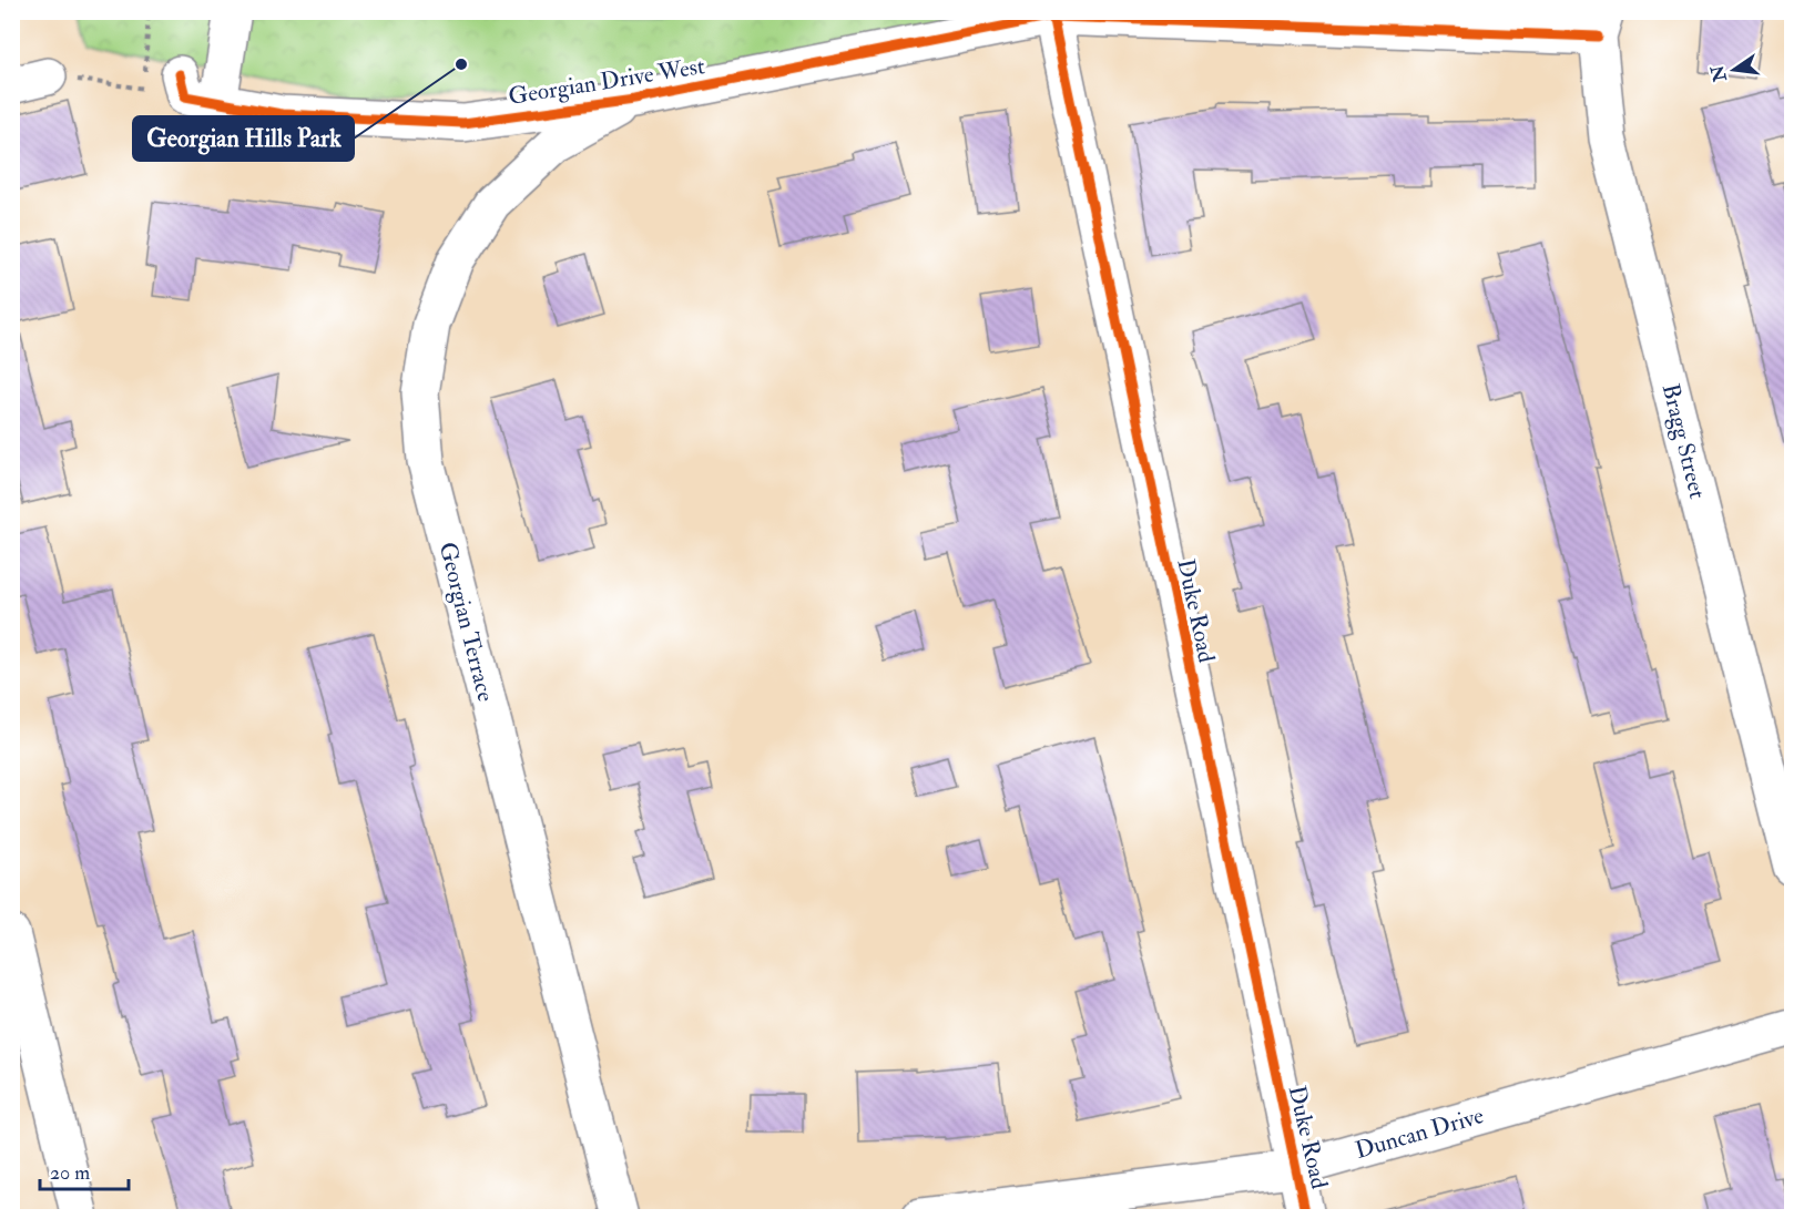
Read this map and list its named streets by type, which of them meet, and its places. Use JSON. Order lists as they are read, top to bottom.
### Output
{
  "streets": {
    "street": [
      "Georgian Drive West",
      "Bragg Street",
      "Duke Road",
      "Georgian Terrace",
      "Duncan Drive"
    ]
  },
  "crossings": [
    ["Georgian Drive West", "Bragg Street"],
    ["Georgian Drive West", "Duke Road"],
    ["Georgian Drive West", "Georgian Terrace"],
    ["Duke Road", "Duncan Drive"]
  ],
  "places": ["Georgian Hills Park"],
  "scale_bar": "20 m",
  "north": "left"
}
